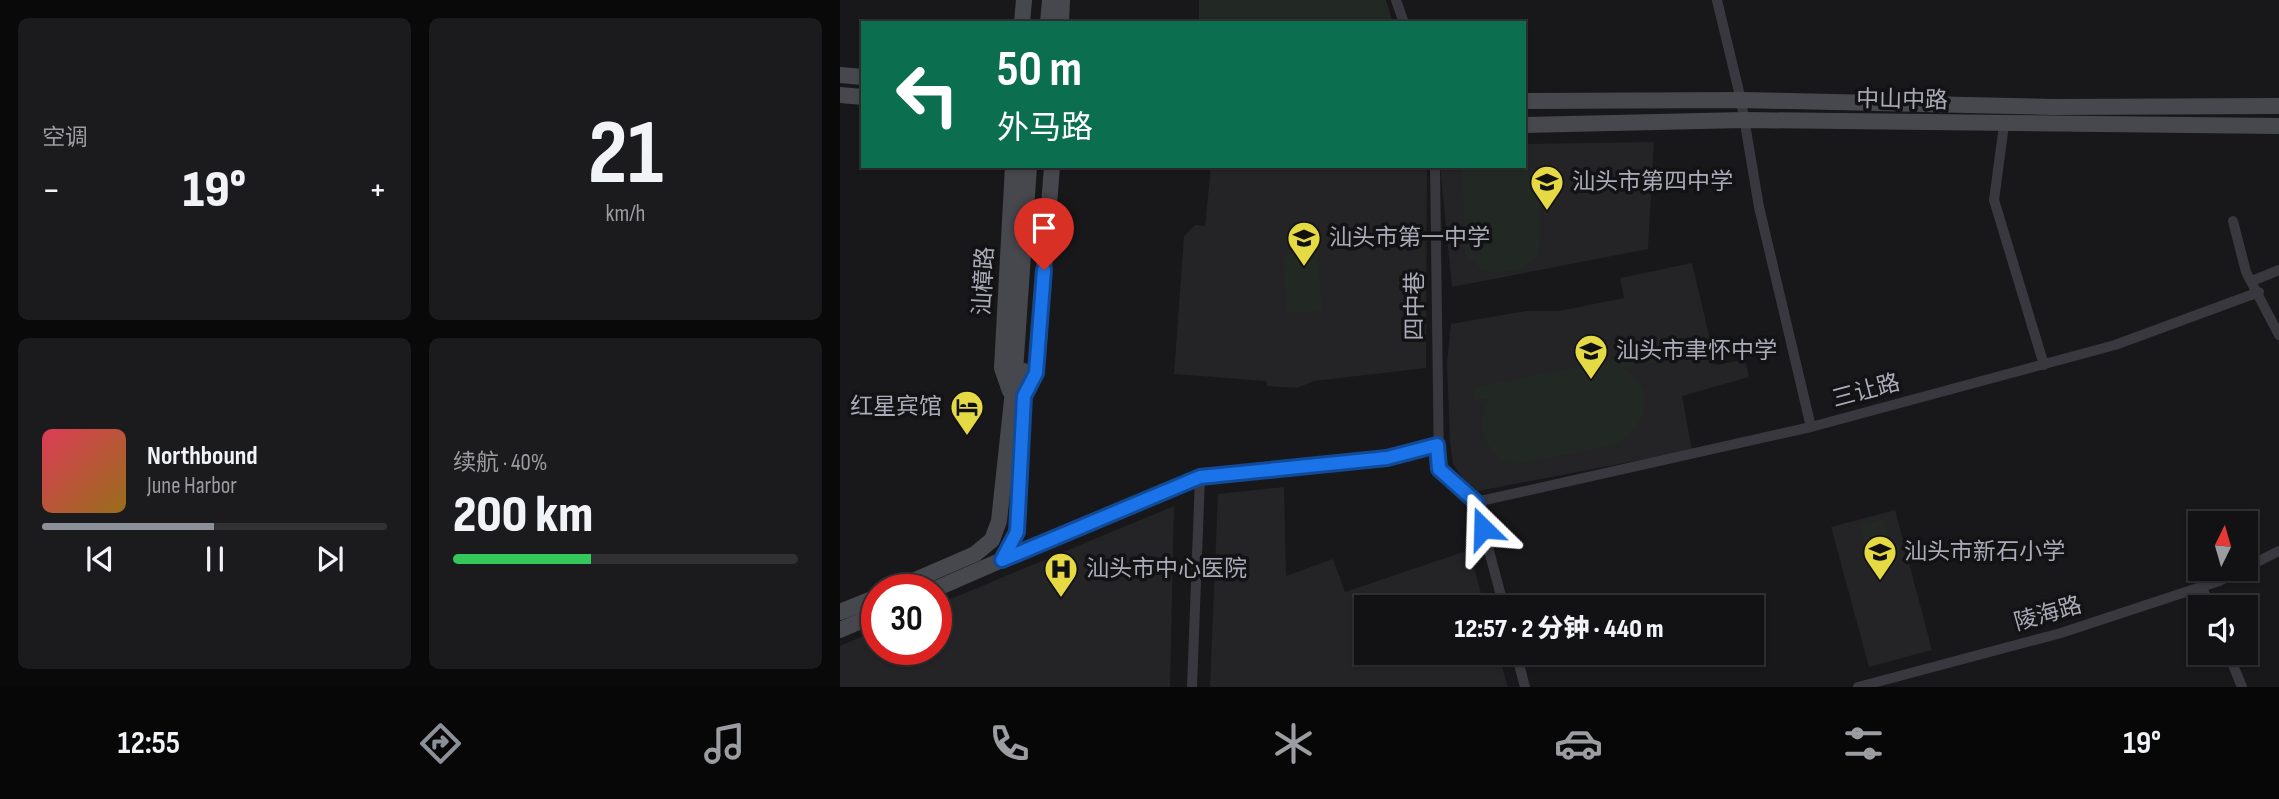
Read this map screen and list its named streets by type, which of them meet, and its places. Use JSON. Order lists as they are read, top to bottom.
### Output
{
  "streets": {
    "street": [
      "中山中路",
      "汕樟路",
      "四中巷",
      "三让路",
      "陵海路"
    ]
  },
  "crossings": [
    ["四中巷", "三让路"]
  ],
  "places": {
    "school or university": [
      "汕头市第四中学",
      "汕头市第一中学",
      "汕头市聿怀中学",
      "汕头市新石小学"
    ],
    "hotel": ["红星宾馆"],
    "hospital": ["汕头市中心医院"]
  },
  "north": "top",
  "page": {
    "tile": [
      "空调",
      ["21", "km/h"],
      ["续航 · 40%", "200 km"]
    ],
    "turn": ["50 m", "外马路"],
    "heat": ["−", "19°", "+"],
    "song": ["Northbound", "June Harbor"],
    "limit": "30",
    "trip": "12:57 · 2 分钟 · 440 m",
    "tabs": ["12:55", "19°"]
  }
}
